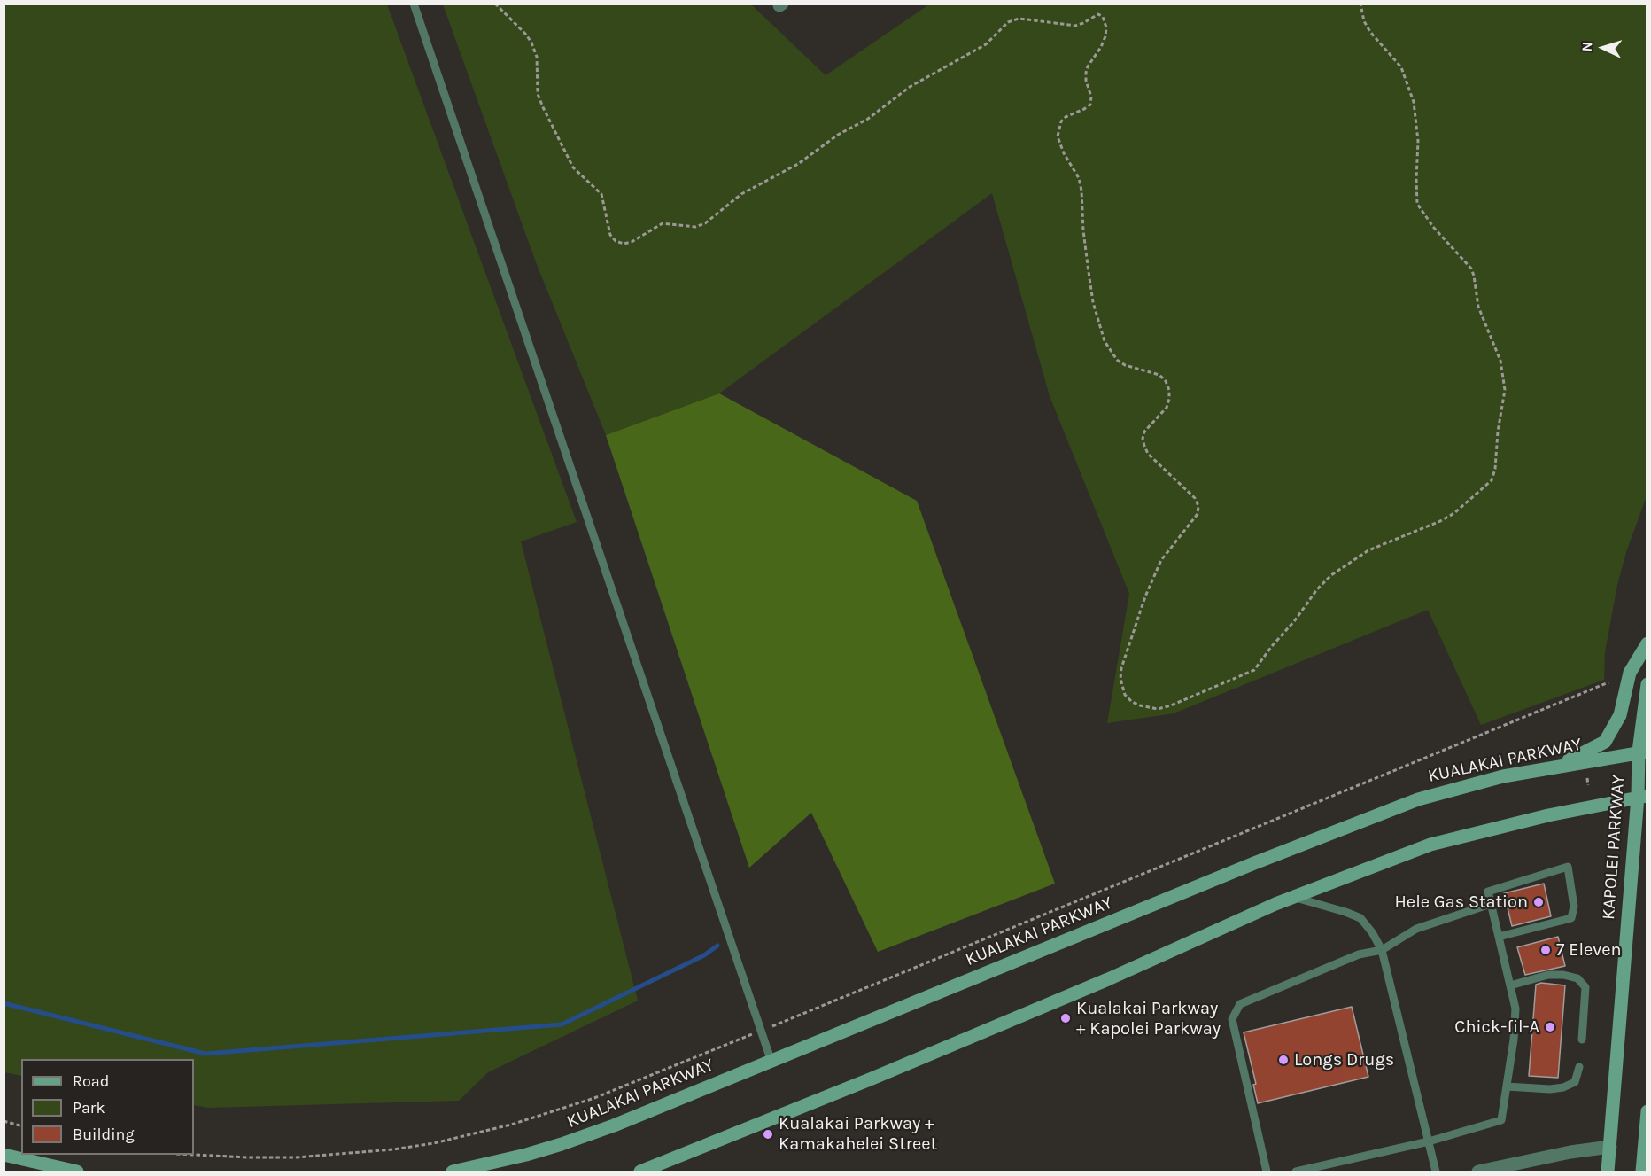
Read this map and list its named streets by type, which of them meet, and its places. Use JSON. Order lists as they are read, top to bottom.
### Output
{
  "streets": {
    "main road": ["KUALAKAI PARKWAY", "KAPOLEI PARKWAY"]
  },
  "crossings": [
    ["KUALAKAI PARKWAY", "KAPOLEI PARKWAY"]
  ],
  "places": [
    "Hele Gas Station",
    "7 Eleven",
    "Kualakai Parkway + Kapolei Parkway",
    "Chick-fil-A",
    "Longs Drugs",
    "Kualakai Parkway + Kamakahelei Street"
  ],
  "legend": ["Road", "Park", "Building"],
  "north": "left"
}
